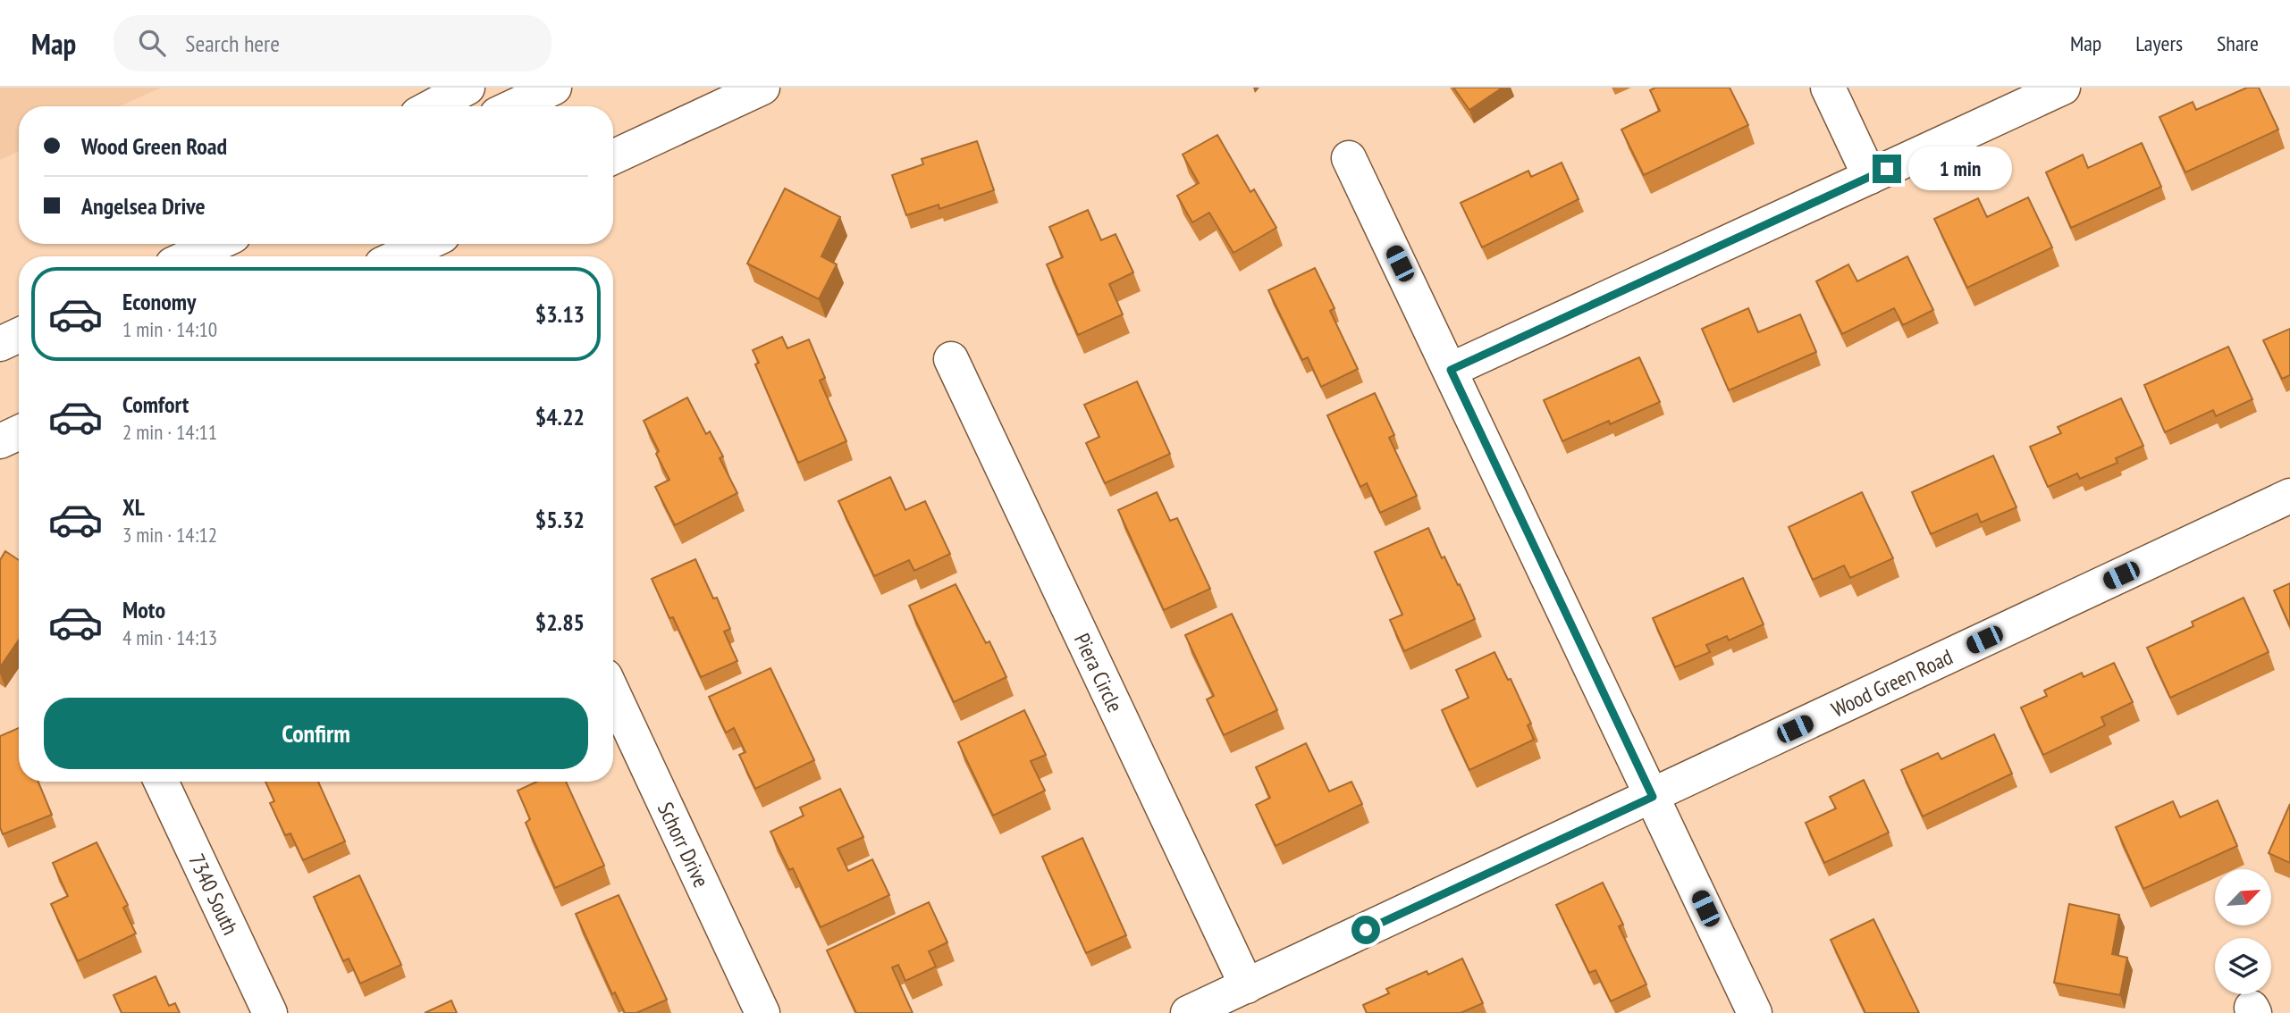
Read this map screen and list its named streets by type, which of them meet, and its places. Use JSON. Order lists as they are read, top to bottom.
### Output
{
  "streets": {
    "main road": [
      "Piera Circle",
      "Wood Green Road",
      "Schorr Drive",
      "7340 South"
    ]
  },
  "crossings": [
    ["Piera Circle", "Wood Green Road"]
  ],
  "north": "top right",
  "page": {
    "header": "Map",
    "search": "Search here",
    "nav": ["Map", "Layers", "Share"],
    "banner": ["Wood Green Road", "Angelsea Drive"],
    "bubble": "1 min",
    "list": [
      {
        "name": "Economy",
        "note": "1 min · 14:10",
        "value": "$3.13"
      },
      {
        "name": "Comfort",
        "note": "2 min · 14:11",
        "value": "$4.22"
      },
      {
        "name": "XL",
        "note": "3 min · 14:12",
        "value": "$5.32"
      },
      {
        "name": "Moto",
        "note": "4 min · 14:13",
        "value": "$2.85"
      }
    ],
    "buttons": "Confirm"
  }
}
